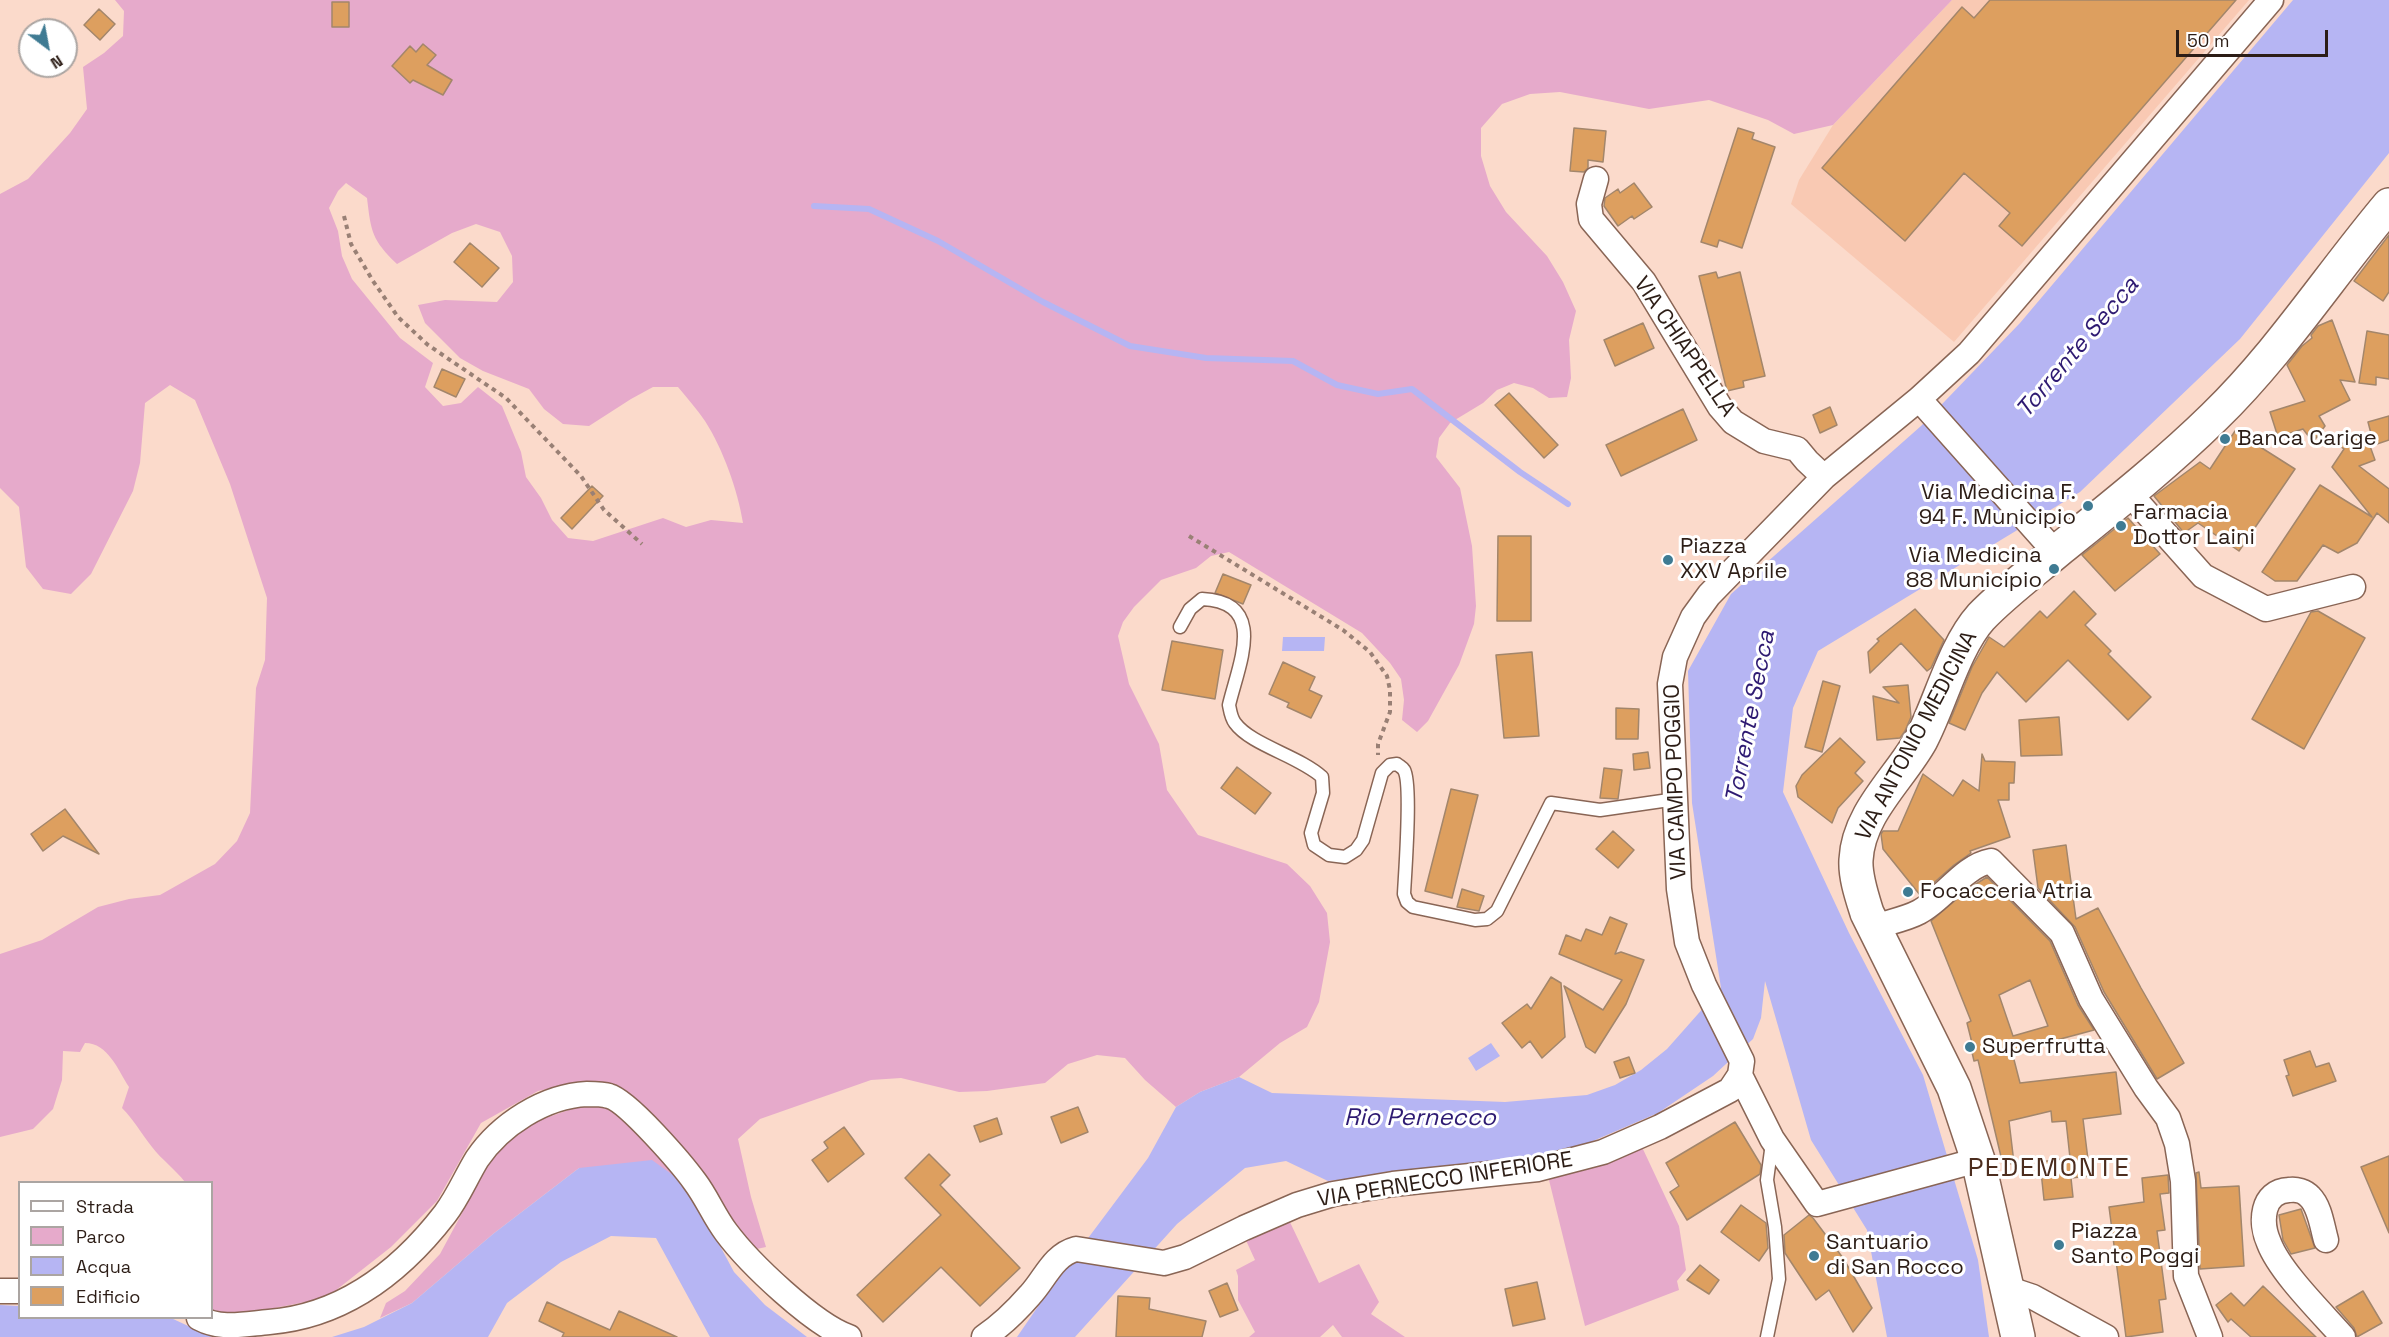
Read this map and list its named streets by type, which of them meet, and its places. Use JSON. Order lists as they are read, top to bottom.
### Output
{
  "streets": {
    "main road": ["VIA ANTONIO MEDICINA"],
    "street": ["VIA CHIAPPELLA", "VIA CAMPO POGGIO", "VIA PERNECCO INFERIORE"]
  },
  "crossings": [
    ["VIA CHIAPPELLA", "VIA CAMPO POGGIO"],
    ["VIA ANTONIO MEDICINA", "VIA CAMPO POGGIO"],
    ["VIA CAMPO POGGIO", "VIA PERNECCO INFERIORE"]
  ],
  "districts": ["PEDEMONTE"],
  "water": ["Torrente Secca", "Rio Pernecco"],
  "places": [
    "Banca Carige",
    "Via Medicina F. 94 F. Municipio",
    "Farmacia Dottor Laini",
    "Piazza XXV Aprile",
    "Via Medicina 88 Municipio",
    "Focacceria Atria",
    "Superfrutta",
    "Piazza Santo Poggi",
    "Santuario di San Rocco"
  ],
  "legend": [
    "Strada",
    "Parco",
    "Acqua",
    "Edificio"
  ],
  "scale_bar": "50 m",
  "north": "bottom right"
}
